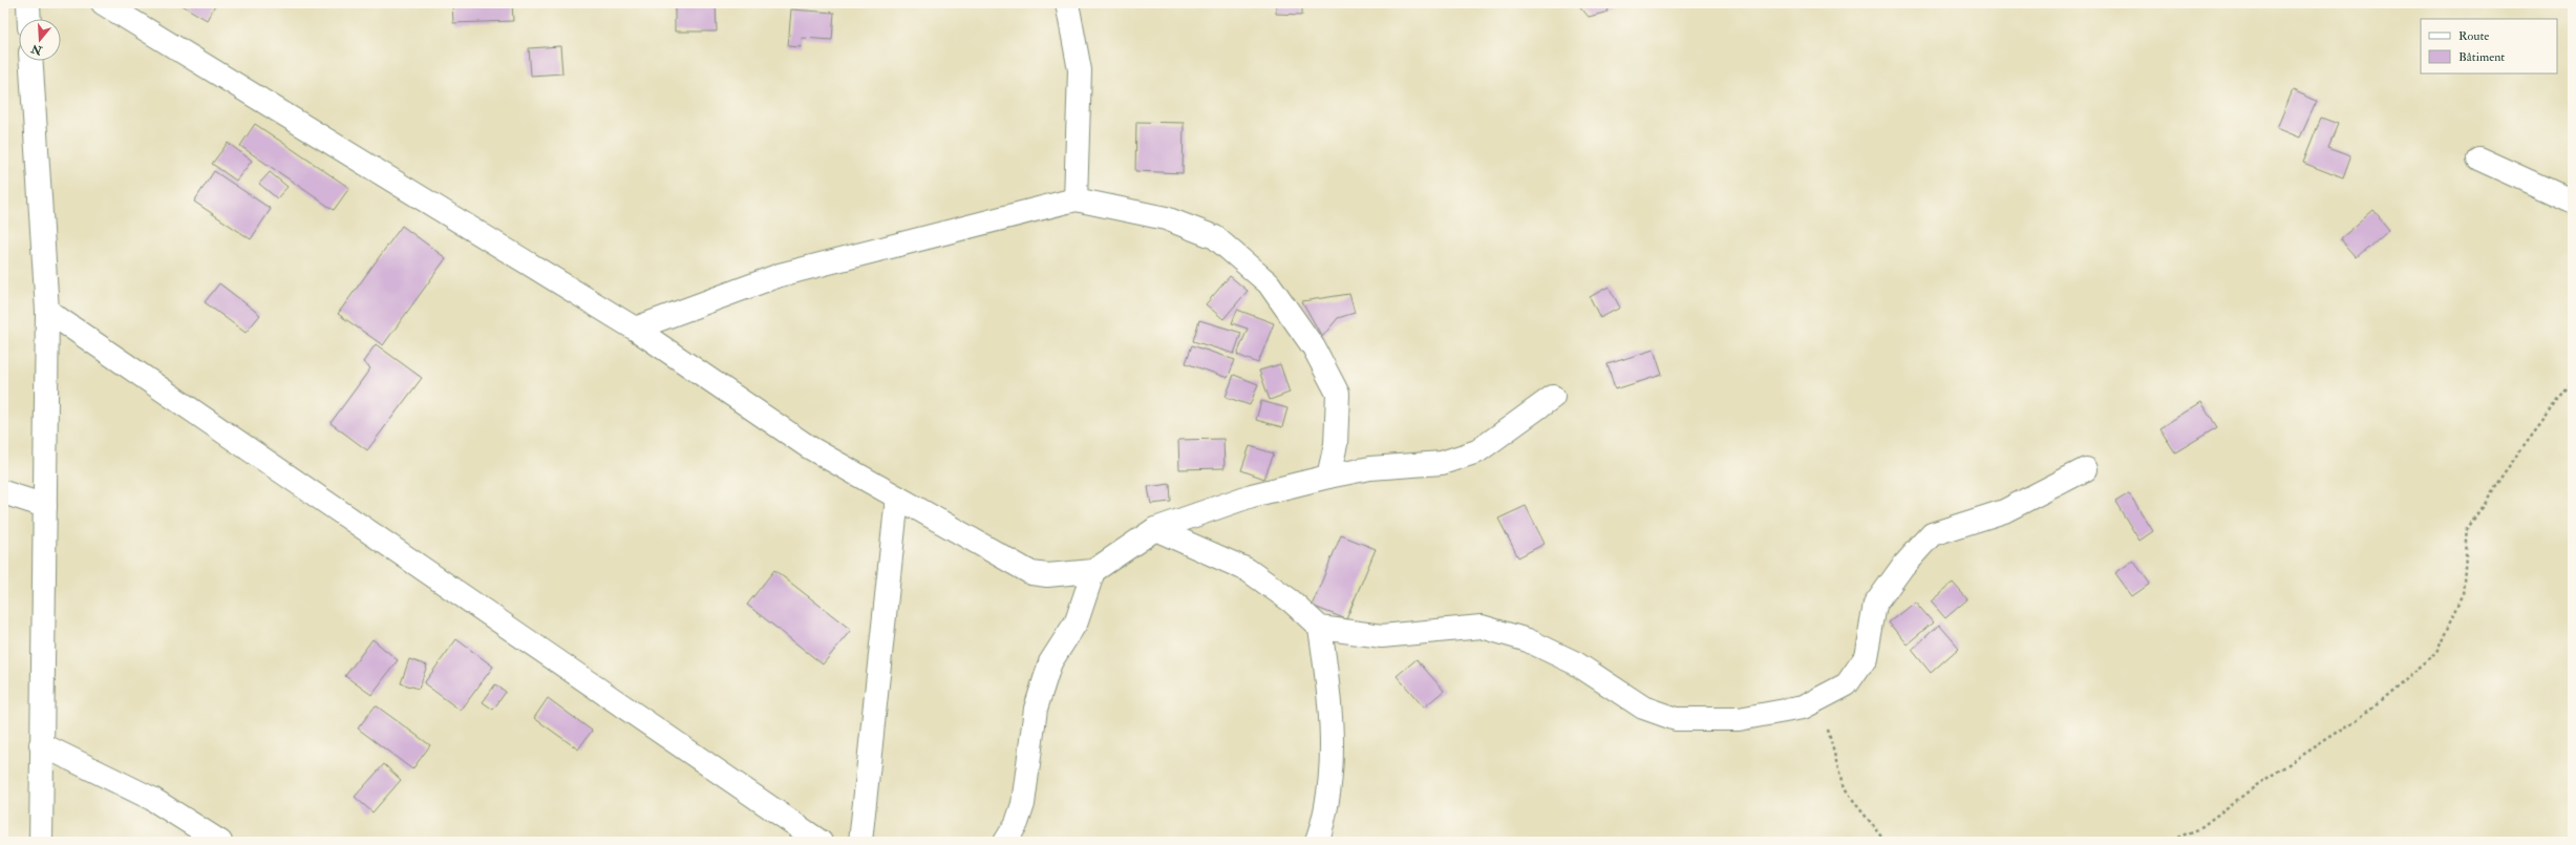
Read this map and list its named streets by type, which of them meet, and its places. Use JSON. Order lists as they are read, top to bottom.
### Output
{
  "legend": ["Route", "Bâtiment"],
  "north": "bottom"
}
